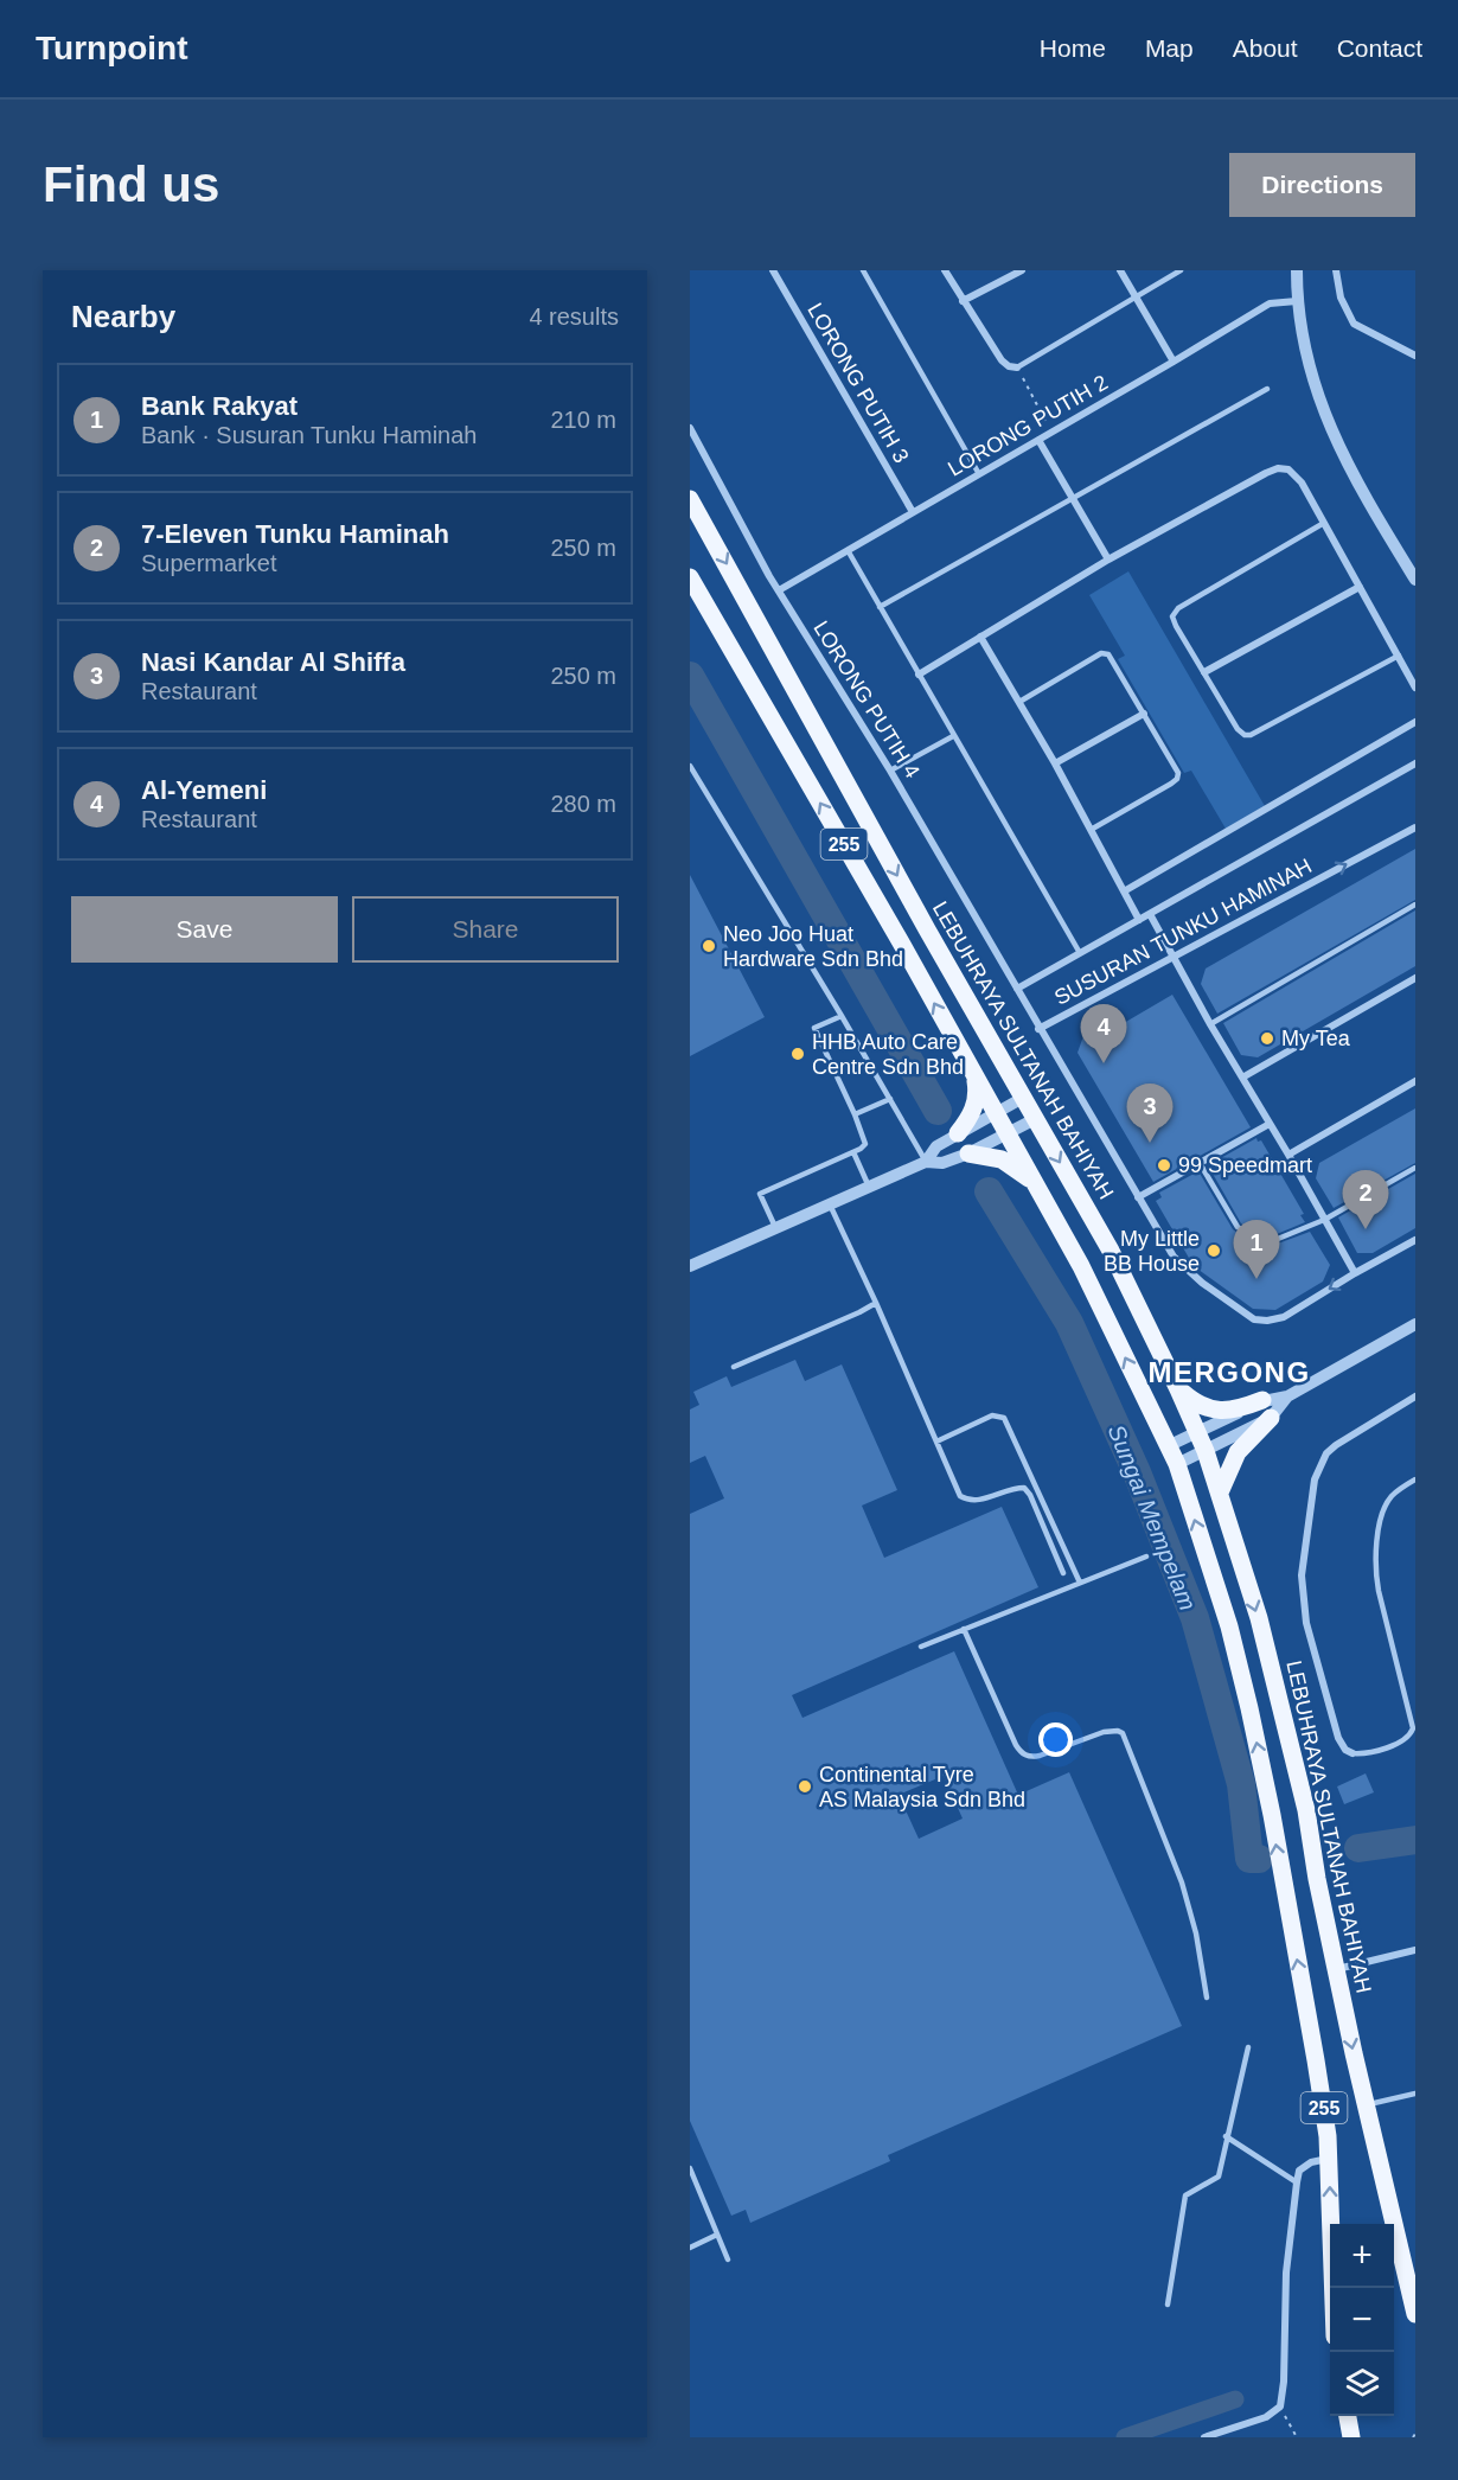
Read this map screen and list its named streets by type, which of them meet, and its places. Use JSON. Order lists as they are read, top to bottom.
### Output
{
  "streets": {
    "main road": ["255", "LEBUHRAYA SULTANAH BAHIYAH"],
    "street": [
      "LORONG PUTIH 3",
      "LORONG PUTIH 2",
      "LORONG PUTIH 4",
      "SUSURAN TUNKU HAMINAH"
    ]
  },
  "crossings": [
    ["LORONG PUTIH 3", "LORONG PUTIH 2"],
    ["LORONG PUTIH 2", "LORONG PUTIH 4"],
    ["LORONG PUTIH 4", "SUSURAN TUNKU HAMINAH"]
  ],
  "districts": ["MERGONG"],
  "water": ["Sungai Mempelam"],
  "places": [
    "Neo Joo Huat Hardware Sdn Bhd",
    "My Tea",
    "HHB Auto Care Centre Sdn Bhd",
    "99 Speedmart",
    "My Little BB House",
    "Continental Tyre AS Malaysia Sdn Bhd"
  ],
  "page": {
    "header": "Turnpoint",
    "nav": [
      "Home",
      "Map",
      "About",
      "Contact"
    ],
    "buttons": [
      "Directions",
      ["Save", "Share"]
    ],
    "title": "Find us",
    "heading": ["Nearby", "4 results"],
    "list": [
      {
        "mark": "1",
        "name": "Bank Rakyat",
        "note": "Bank · Susuran Tunku Haminah",
        "value": "210 m"
      },
      {
        "mark": "2",
        "name": "7-Eleven Tunku Haminah",
        "note": "Supermarket",
        "value": "250 m"
      },
      {
        "mark": "3",
        "name": "Nasi Kandar Al Shiffa",
        "note": "Restaurant",
        "value": "250 m"
      },
      {
        "mark": "4",
        "name": "Al-Yemeni",
        "note": "Restaurant",
        "value": "280 m"
      }
    ],
    "pins": [
      "4",
      "3",
      "2",
      "1"
    ],
    "map_buttons": ["+", "−"]
  }
}
